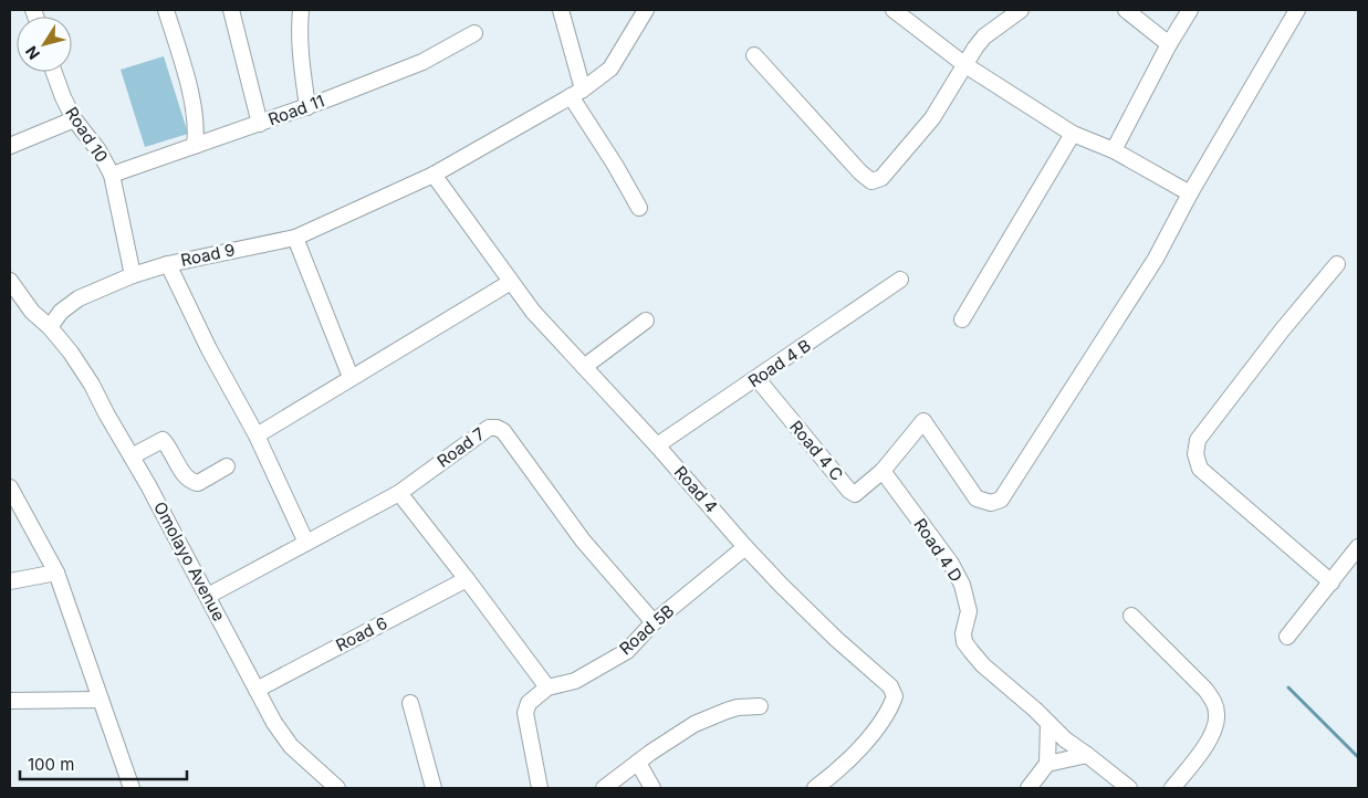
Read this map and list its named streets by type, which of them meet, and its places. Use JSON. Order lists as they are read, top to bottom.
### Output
{
  "streets": {
    "street": [
      "Road 11",
      "Road 10",
      "Road 9",
      "Road 4 B",
      "Road 7",
      "Road 4 C",
      "Road 4",
      "Road 4 D",
      "Omolayo Avenue",
      "Road 5B",
      "Road 6"
    ]
  },
  "crossings": [
    ["Road 11", "Road 10"],
    ["Road 10", "Road 9"],
    ["Road 9", "Road 4"],
    ["Road 9", "Omolayo Avenue"],
    ["Road 4 B", "Road 4 C"],
    ["Road 4 B", "Road 4"],
    ["Road 7", "Omolayo Avenue"],
    ["Road 7", "Road 5B"],
    ["Road 4 C", "Road 4 D"],
    ["Road 4", "Road 5B"],
    ["Omolayo Avenue", "Road 6"]
  ],
  "scale_bar": "100 m",
  "north": "bottom left"
}
